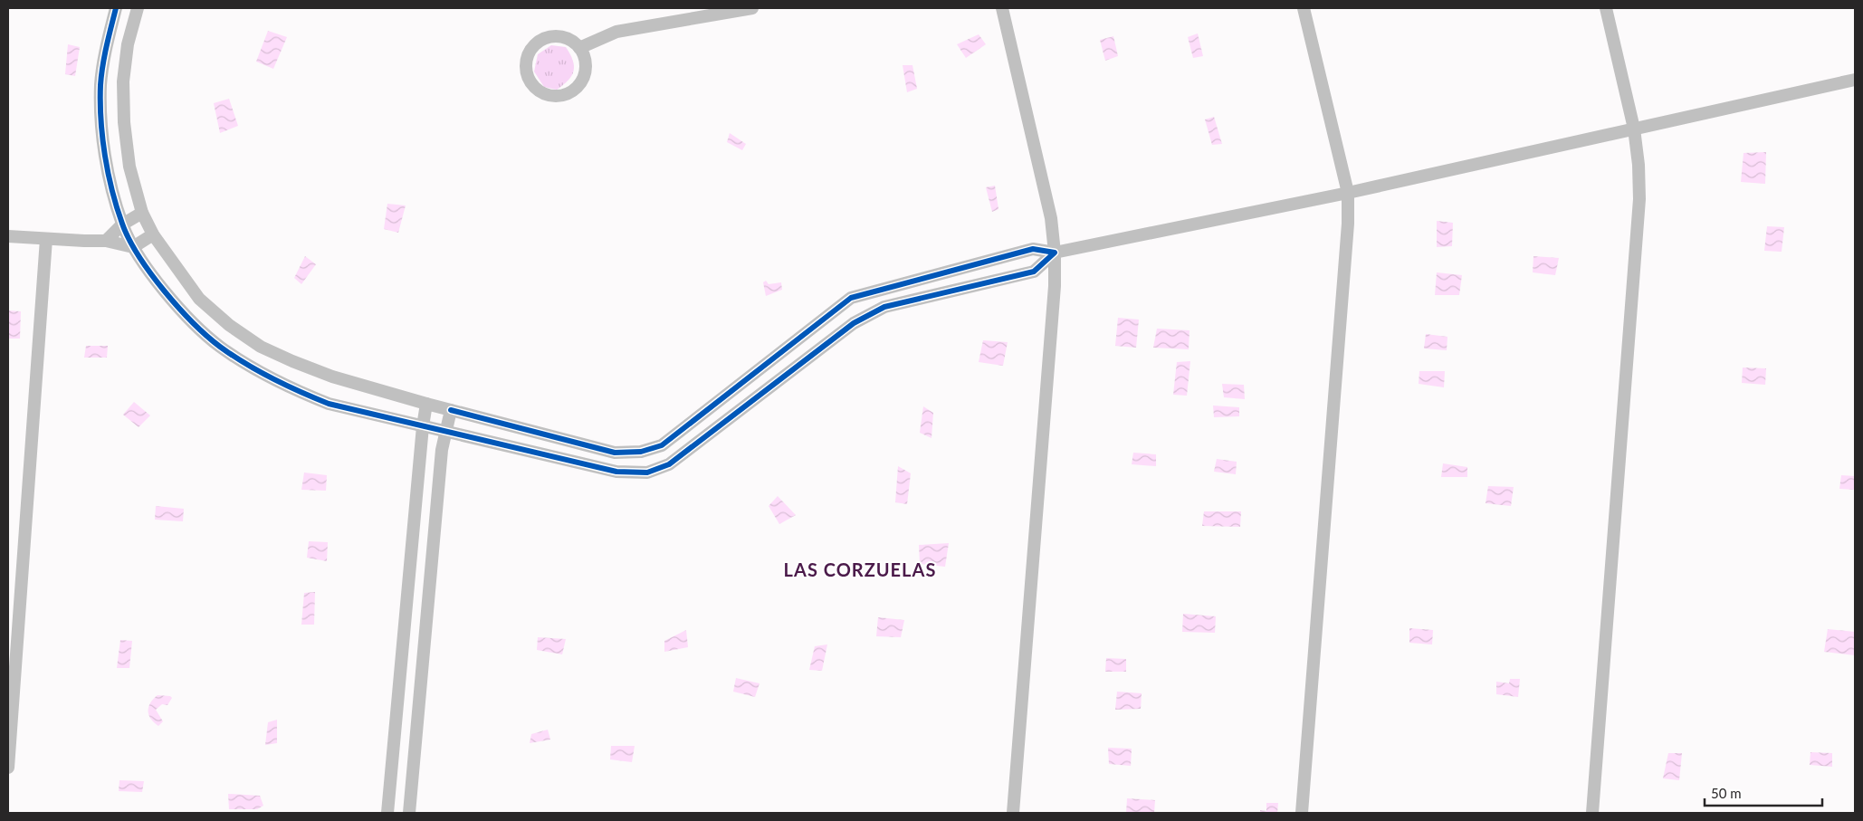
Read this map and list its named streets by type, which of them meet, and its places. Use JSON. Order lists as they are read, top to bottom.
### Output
{
  "districts": ["LAS CORZUELAS"],
  "scale_bar": "50 m"
}
